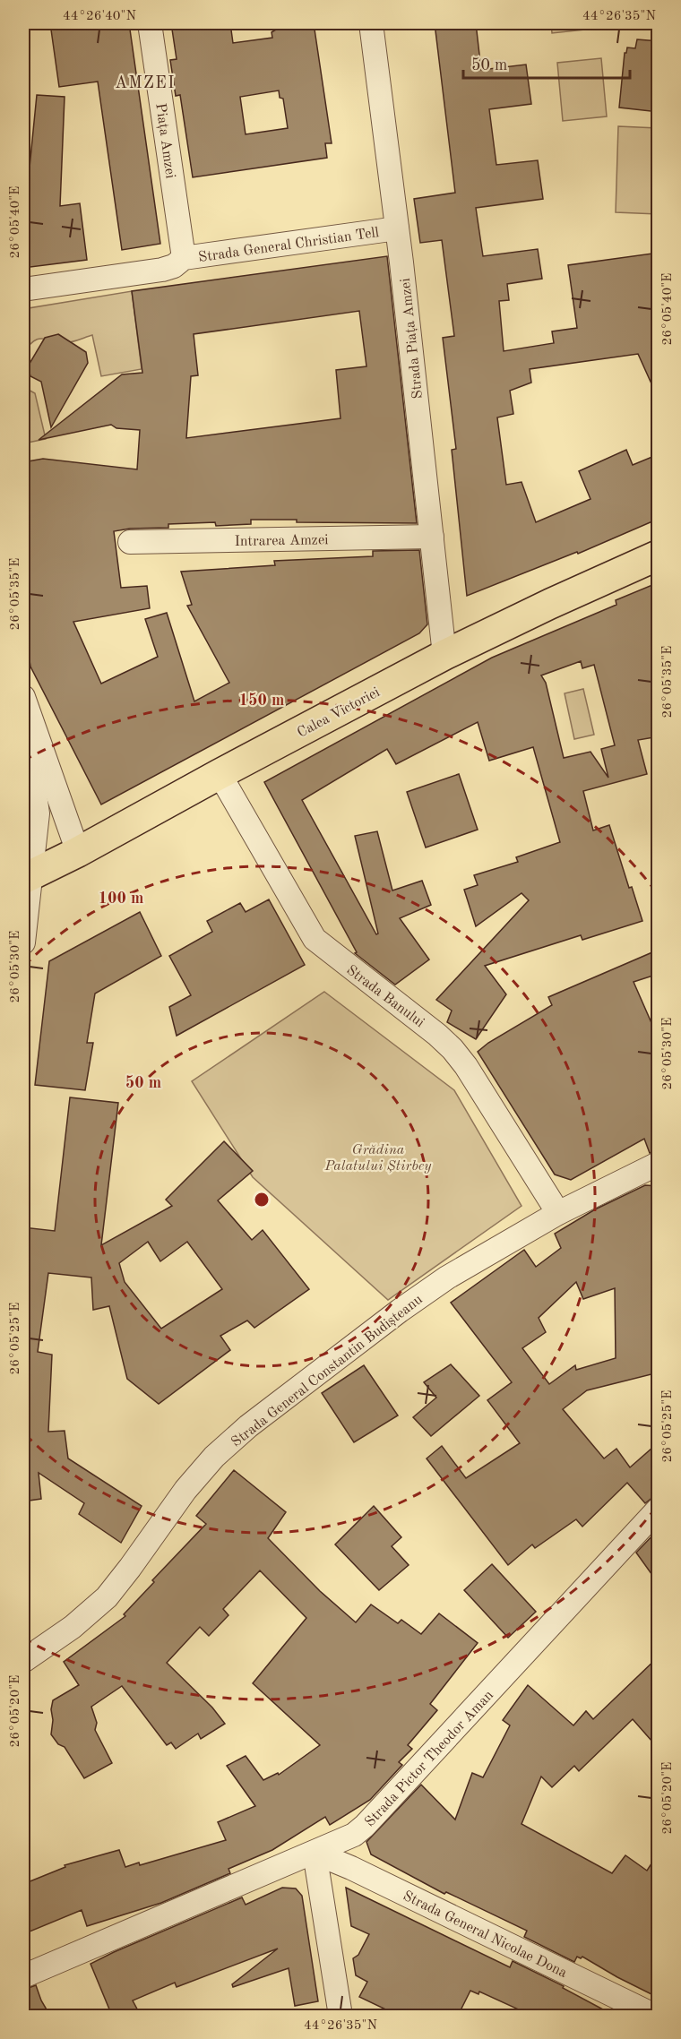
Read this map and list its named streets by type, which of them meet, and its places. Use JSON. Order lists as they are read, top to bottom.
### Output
{
  "streets": {
    "main road": ["Calea Victoriei"],
    "street": [
      "Piața Amzei",
      "Strada General Christian Tell",
      "Strada Piața Amzei",
      "Intrarea Amzei",
      "Strada Banului",
      "Strada General Constantin Budișteanu",
      "Strada Pictor Theodor Aman",
      "Strada General Nicolae Dona"
    ]
  },
  "crossings": [
    ["Piața Amzei", "Strada General Christian Tell"],
    ["Strada General Christian Tell", "Strada Piața Amzei"],
    ["Strada Piața Amzei", "Intrarea Amzei"],
    ["Strada Piața Amzei", "Calea Victoriei"],
    ["Calea Victoriei", "Strada Banului"],
    ["Strada Banului", "Strada General Constantin Budișteanu"],
    ["Strada Pictor Theodor Aman", "Strada General Nicolae Dona"]
  ],
  "districts": ["AMZEI"],
  "parks": ["Grădina Palatului Știrbey"],
  "scale_bar": "50 m",
  "coordinates": [
    "44°26'40\"N",
    "44°26'35\"N",
    "26°05'40\"E",
    "26°05'35\"E",
    "26°05'30\"E",
    "26°05'25\"E",
    "26°05'20\"E"
  ],
  "rings": ["150 m", "100 m", "50 m"]
}
